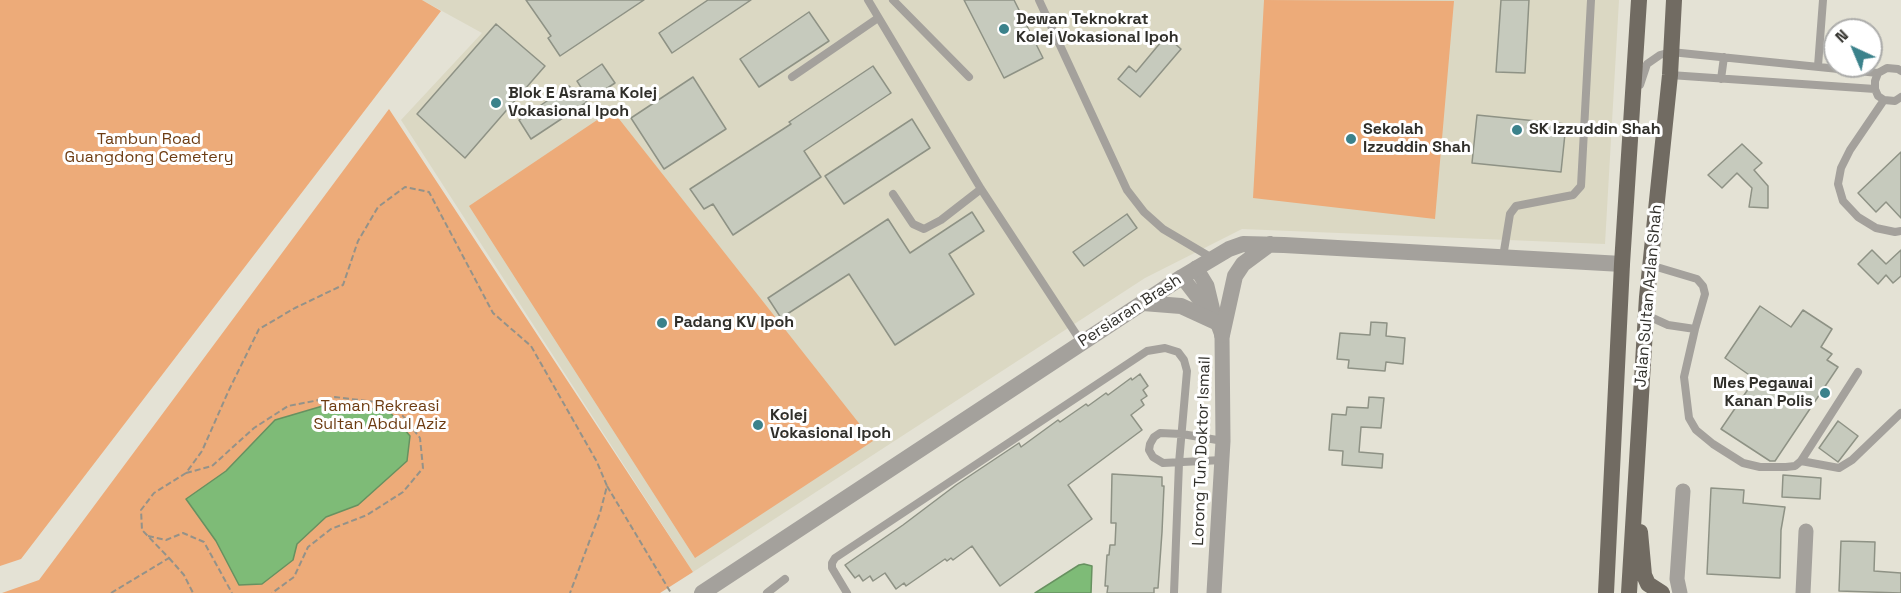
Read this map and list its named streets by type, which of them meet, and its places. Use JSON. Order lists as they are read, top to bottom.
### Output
{
  "streets": {
    "main road": ["Jalan Sultan Azlan Shah"],
    "street": ["Persiaran Brash", "Lorong Tun Doktor Ismail"]
  },
  "crossings": [
    ["Jalan Sultan Azlan Shah", "Persiaran Brash"]
  ],
  "parks": ["Tambun Road Guangdong Cemetery", "Taman Rekreasi Sultan Abdul Aziz"],
  "places": [
    "Dewan Teknokrat Kolej Vokasional Ipoh",
    "Blok E Asrama Kolej Vokasional Ipoh",
    "SK Izzuddin Shah",
    "Sekolah Izzuddin Shah",
    "Padang KV Ipoh",
    "Mes Pegawai Kanan Polis",
    "Kolej Vokasional Ipoh"
  ],
  "north": "top left"
}
